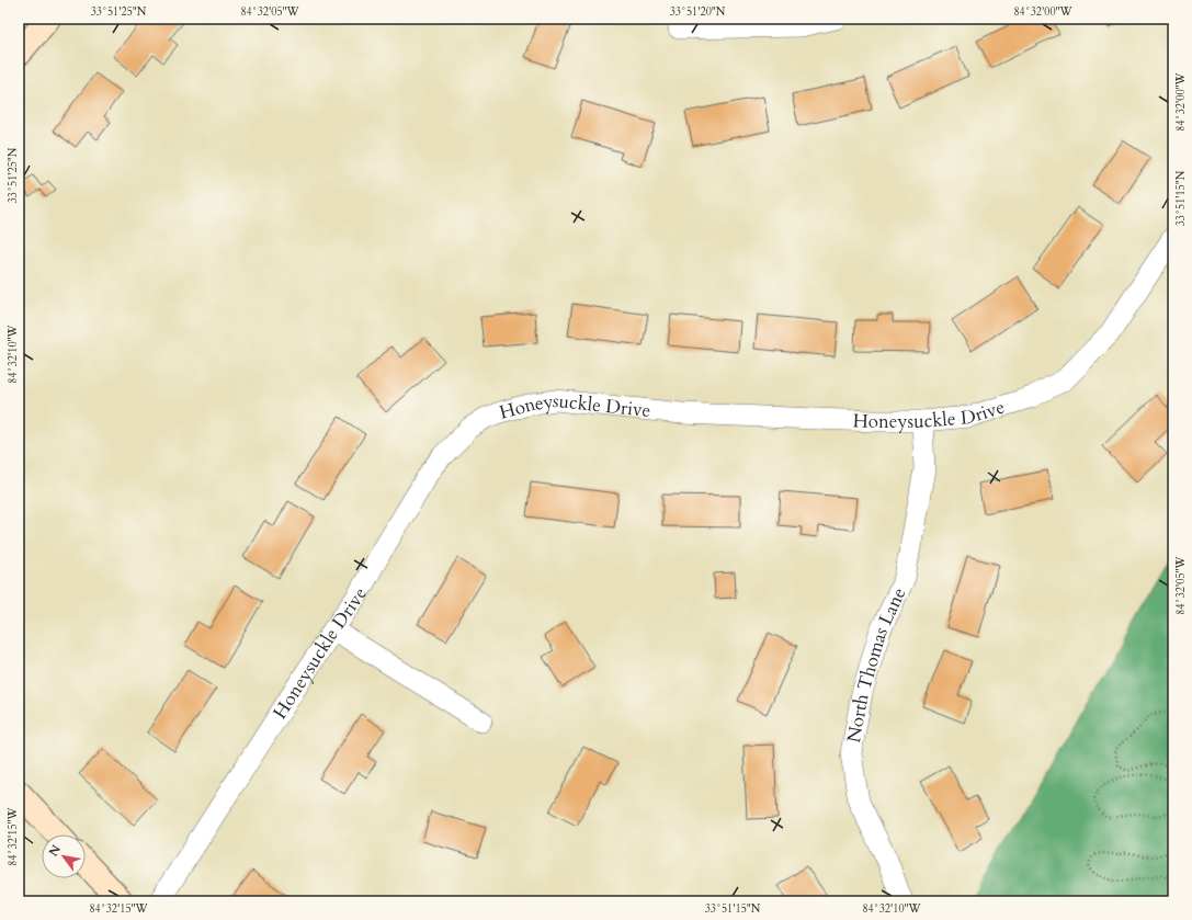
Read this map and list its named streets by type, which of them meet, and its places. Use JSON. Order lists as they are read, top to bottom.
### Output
{
  "streets": {
    "street": ["Honeysuckle Drive", "North Thomas Lane"]
  },
  "crossings": [
    ["Honeysuckle Drive", "North Thomas Lane"]
  ],
  "north": "top left",
  "coordinates": [
    "33°51'25\"N",
    "84°32'05\"W",
    "33°51'20\"N",
    "84°32'00\"W",
    "33°51'15\"N",
    "84°32'10\"W",
    "84°32'15\"W"
  ]
}
